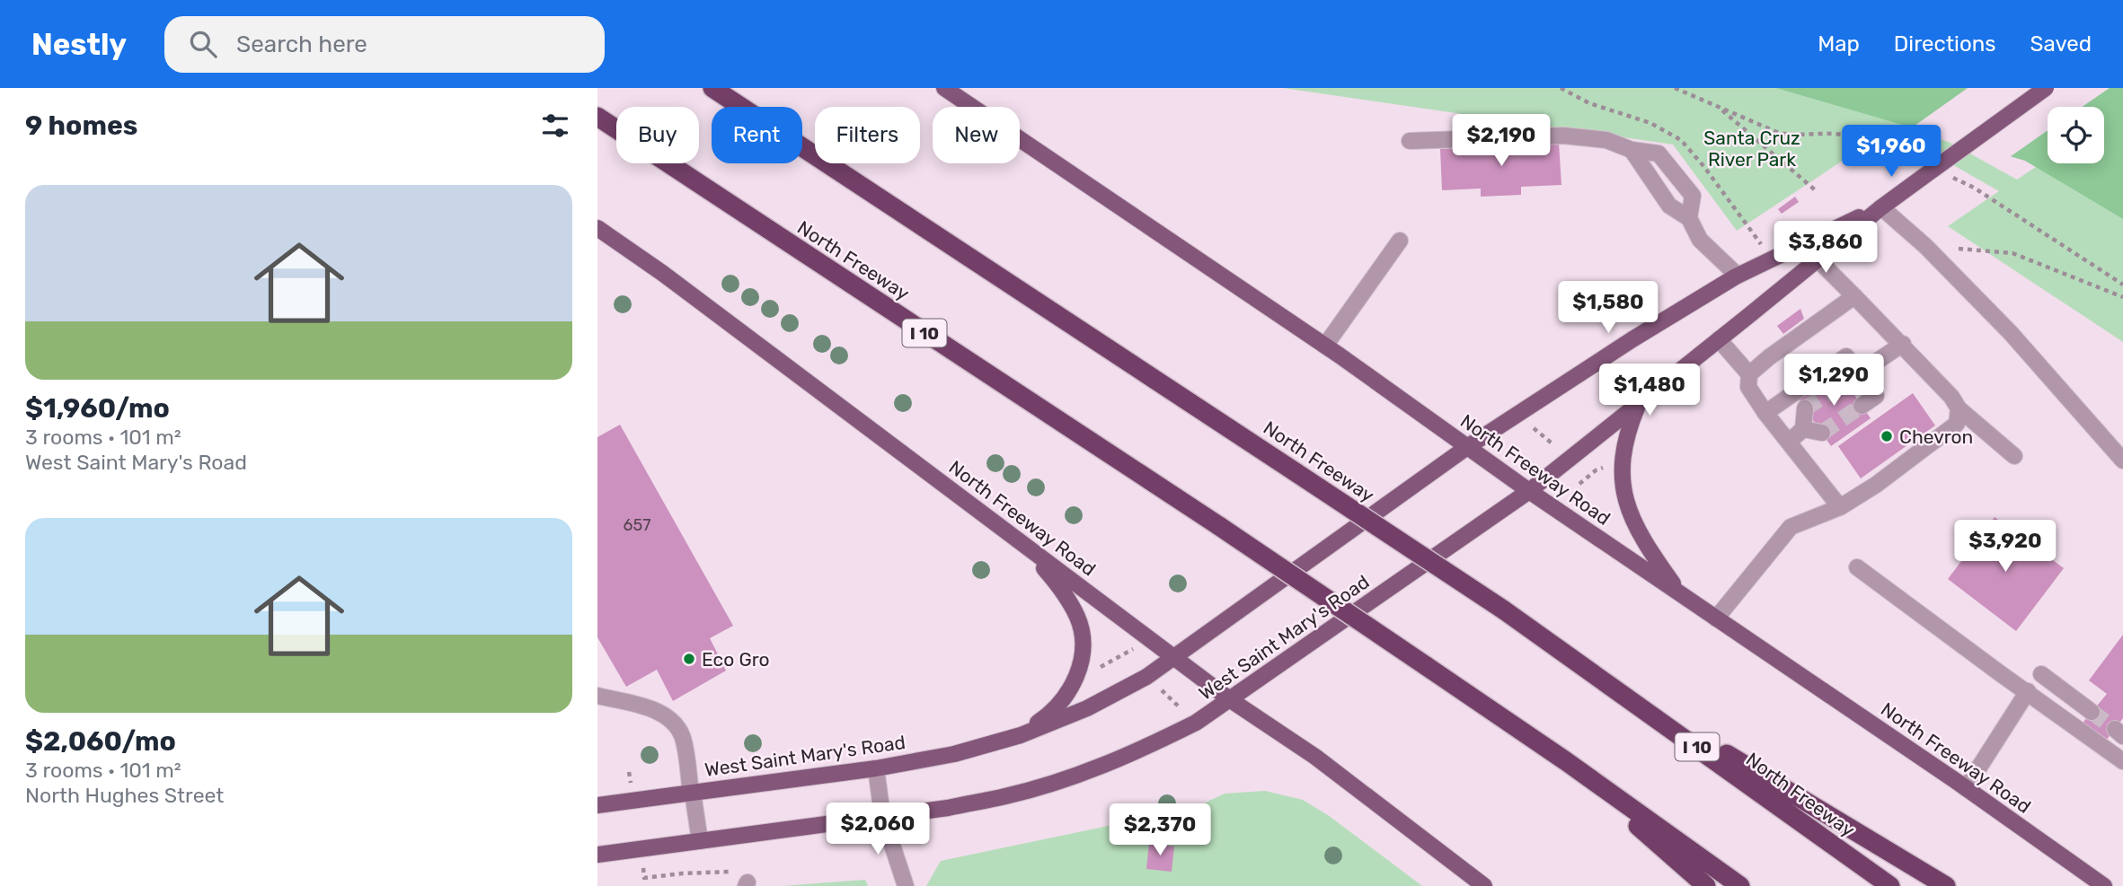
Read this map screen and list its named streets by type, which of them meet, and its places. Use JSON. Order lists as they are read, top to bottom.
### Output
{
  "streets": {
    "highway": ["North Freeway", "I 10"],
    "main road": ["North Freeway Road", "West Saint Mary's Road"]
  },
  "crossings": [
    ["North Freeway Road", "West Saint Mary's Road"]
  ],
  "parks": ["Santa Cruz River Park"],
  "places": ["Chevron", "Eco Gro"],
  "house_numbers": ["657"],
  "page": {
    "header": "Nestly",
    "search": "Search here",
    "nav": ["Map", "Directions", "Saved"],
    "heading": "9 homes",
    "chip": [
      "Buy",
      "Rent",
      "Filters",
      "New"
    ],
    "price": [
      "$2,190",
      "$1,960",
      "$3,860",
      "$1,580",
      "$1,290",
      "$1,480",
      "$3,920",
      "$2,060",
      "$2,370"
    ],
    "list": [
      {
        "name": "$1,960/mo",
        "note": "3 rooms · 101 m² · West Saint Mary's Road"
      },
      {
        "name": "$2,060/mo",
        "note": "3 rooms · 101 m² · North Hughes Street"
      }
    ]
  }
}
